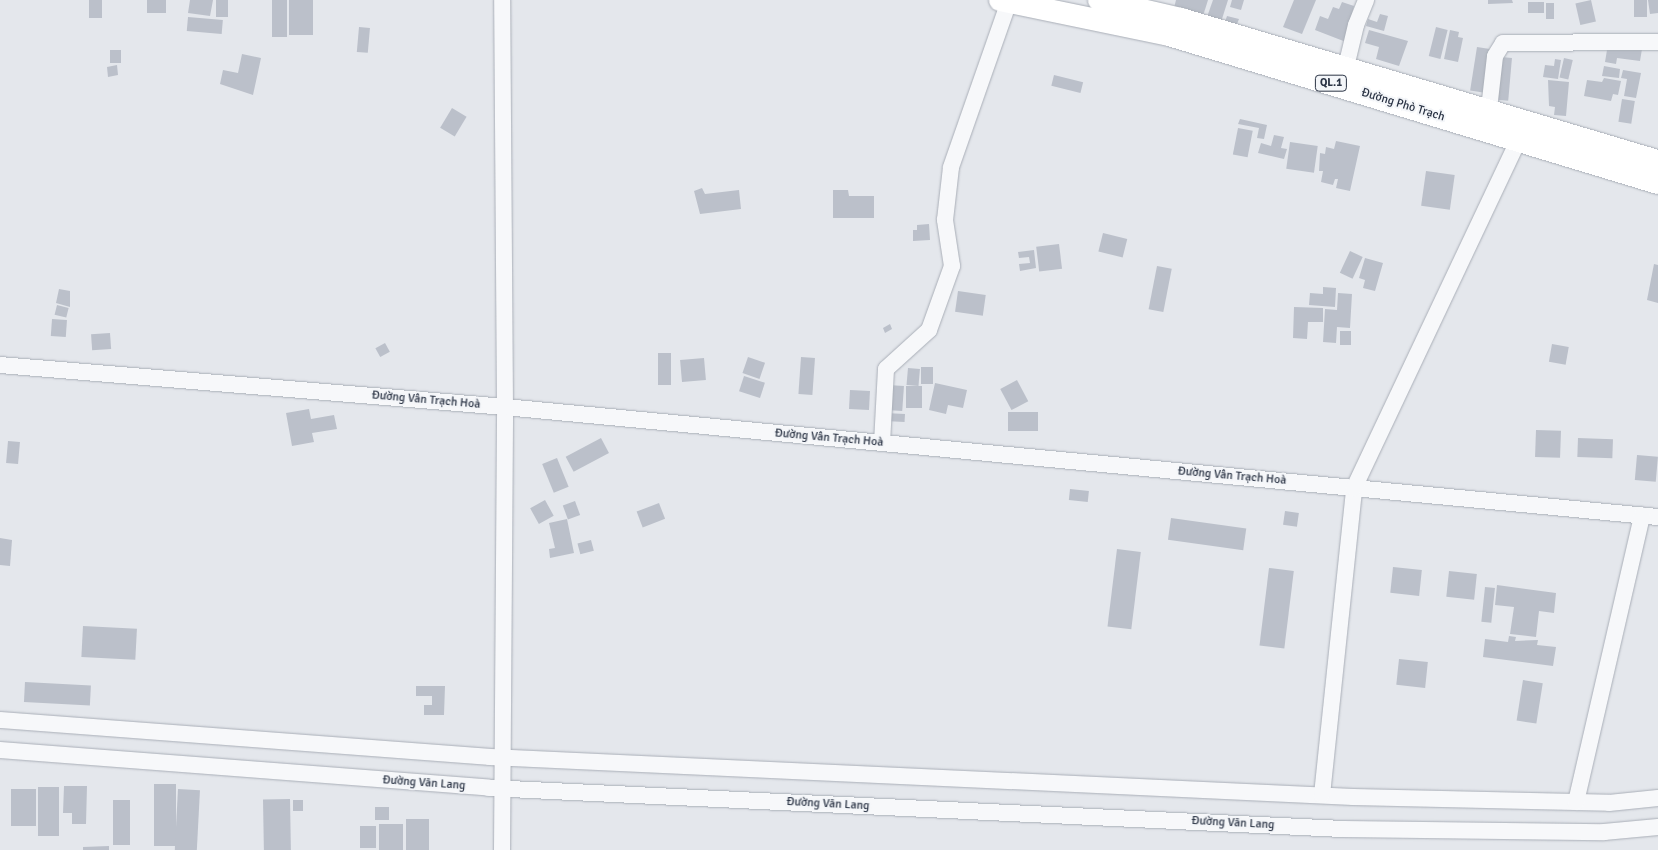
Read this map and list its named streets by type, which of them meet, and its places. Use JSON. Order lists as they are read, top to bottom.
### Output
{
  "streets": {
    "highway": ["QL.1", "Đường Phò Trạch"],
    "street": ["Đường Vân Trạch Hoà", "Đường Văn Lang"]
  }
}
